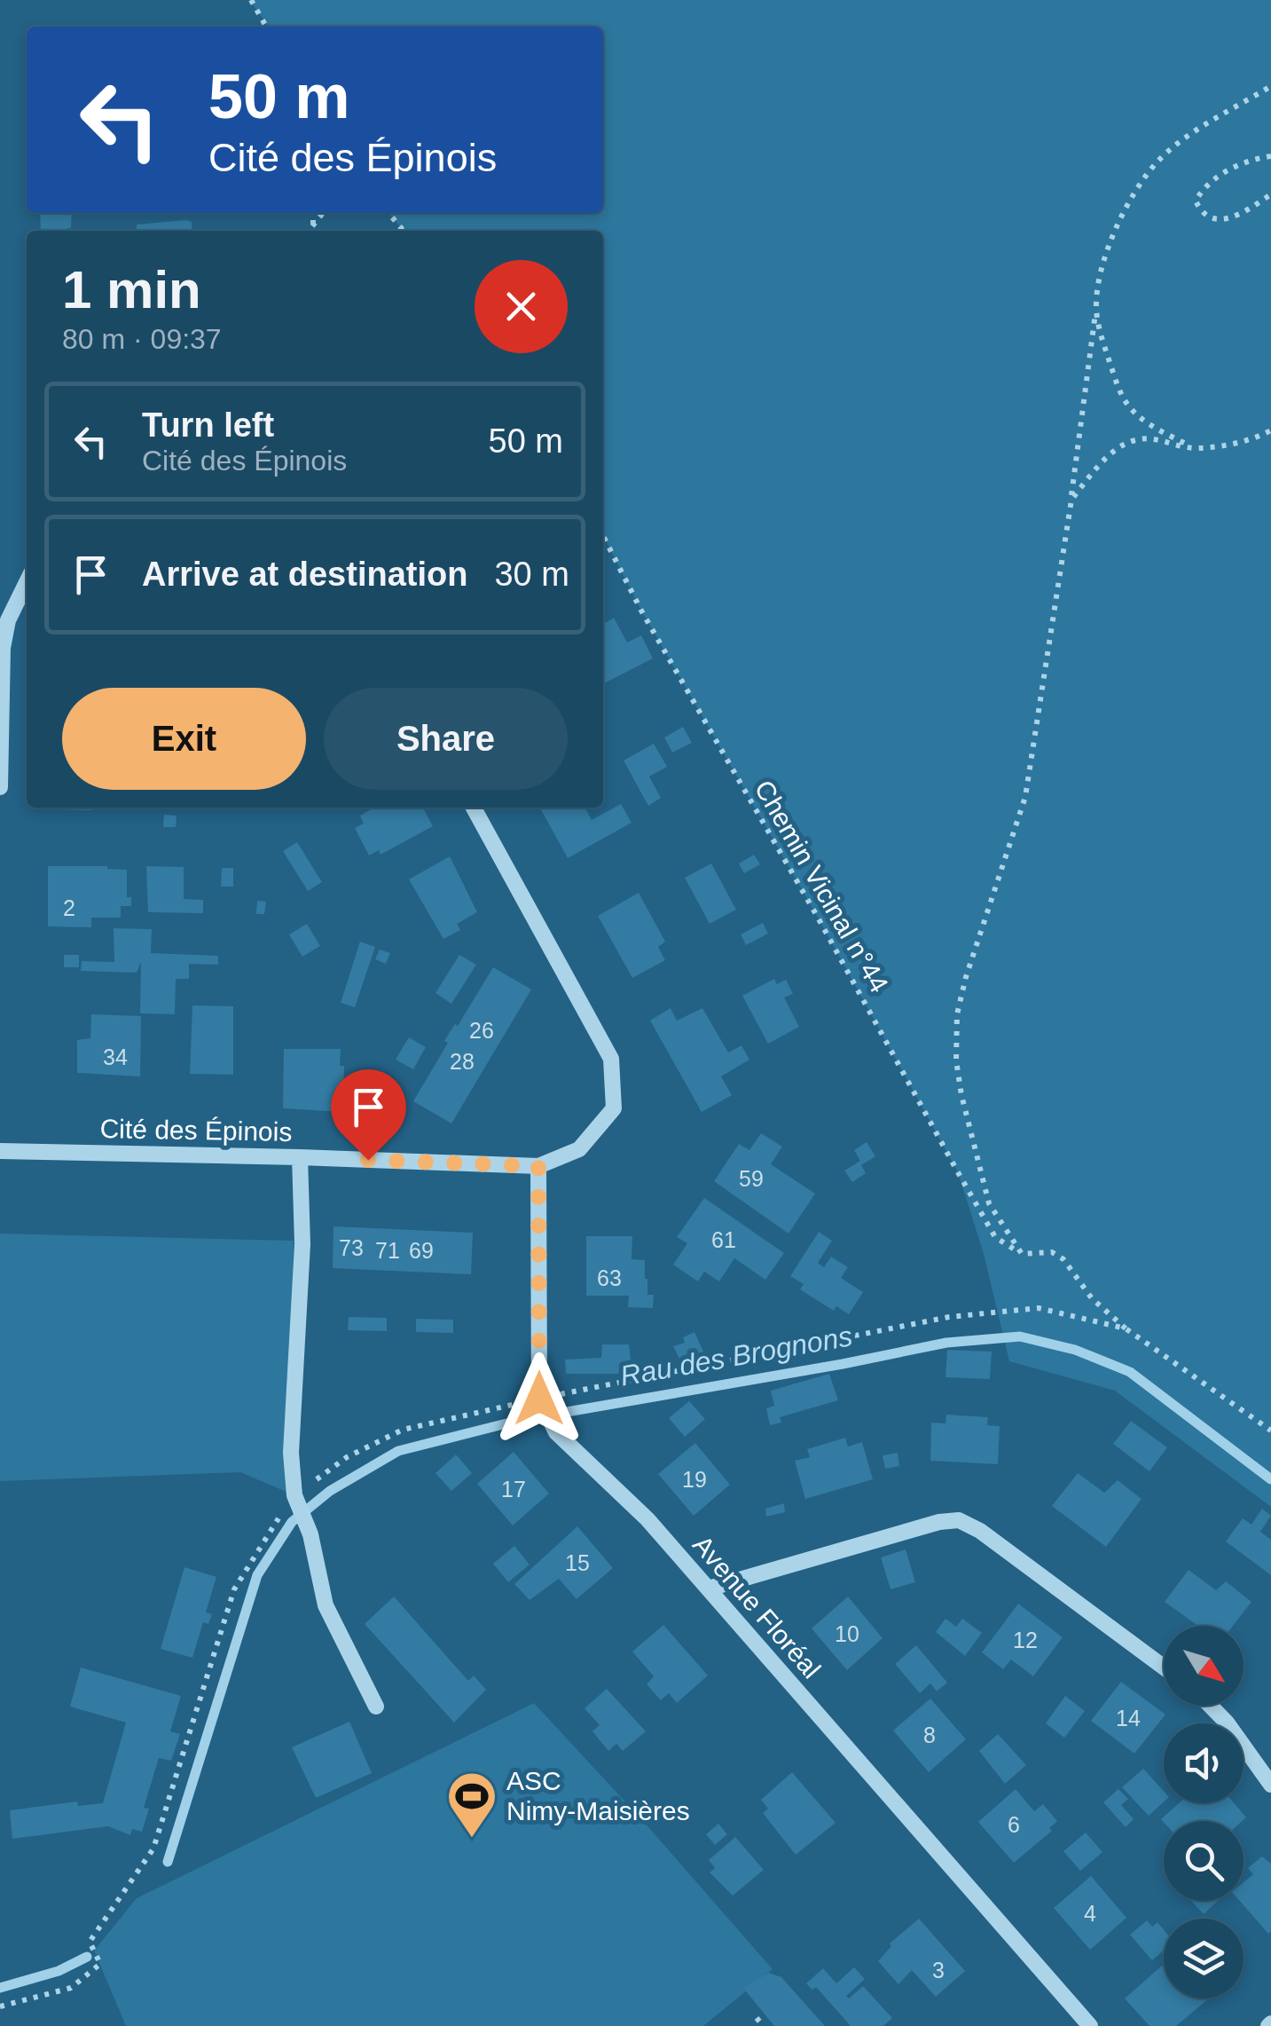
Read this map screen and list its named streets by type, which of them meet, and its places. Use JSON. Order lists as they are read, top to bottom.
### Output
{
  "streets": {
    "street": ["Cité des Épinois", "Avenue Floréal"],
    "path": ["Chemin Vicinal n°44"]
  },
  "crossings": [
    ["Cité des Épinois", "Avenue Floréal"]
  ],
  "water": ["Rau des Brognons"],
  "places": {
    "sports": ["ASC Nimy-Maisières"]
  },
  "house_numbers": [
    "2",
    "26",
    "34",
    "28",
    "59",
    "61",
    "73",
    "71",
    "69",
    "63",
    "19",
    "17",
    "15",
    "10",
    "12",
    "14",
    "8",
    "6",
    "4",
    "3"
  ],
  "north": "bottom right",
  "page": {
    "turn": ["50 m", "Cité des Épinois"],
    "heading": ["1 min", "80 m · 09:37"],
    "list": [
      {
        "name": "Turn left",
        "note": "Cité des Épinois",
        "value": "50 m"
      },
      {
        "name": "Arrive at destination",
        "value": "30 m"
      }
    ],
    "buttons": ["Exit", "Share"]
  }
}
